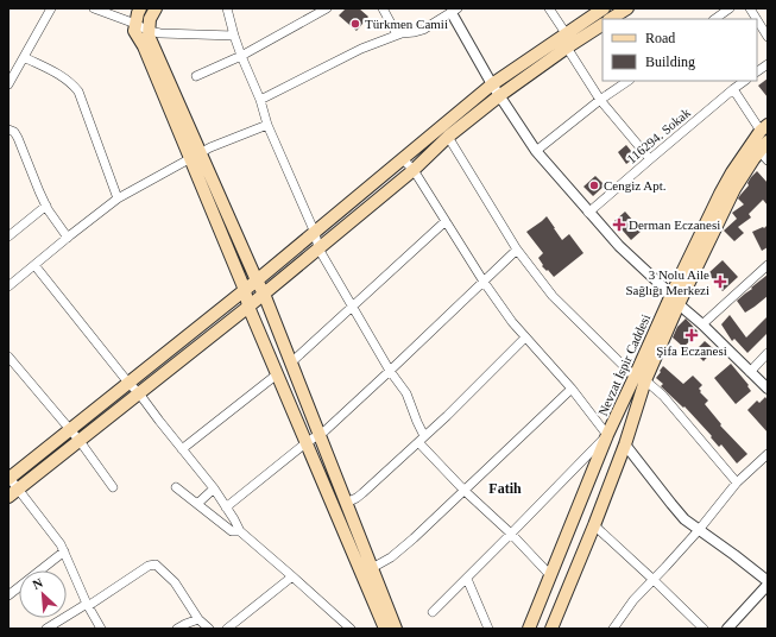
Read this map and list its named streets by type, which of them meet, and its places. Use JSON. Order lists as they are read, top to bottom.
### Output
{
  "streets": {
    "main road": ["Nevzat İspir Caddesi"],
    "street": ["116294. Sokak"]
  },
  "districts": ["Fatih"],
  "places": {
    "other": ["Türkmen Camii", "Cengiz Apt."],
    "health": ["Derman Eczanesi", "3 Nolu Aile Sağlığı Merkezi", "Şifa Eczanesi"]
  },
  "legend": ["Road", "Building"],
  "north": "top left"
}
